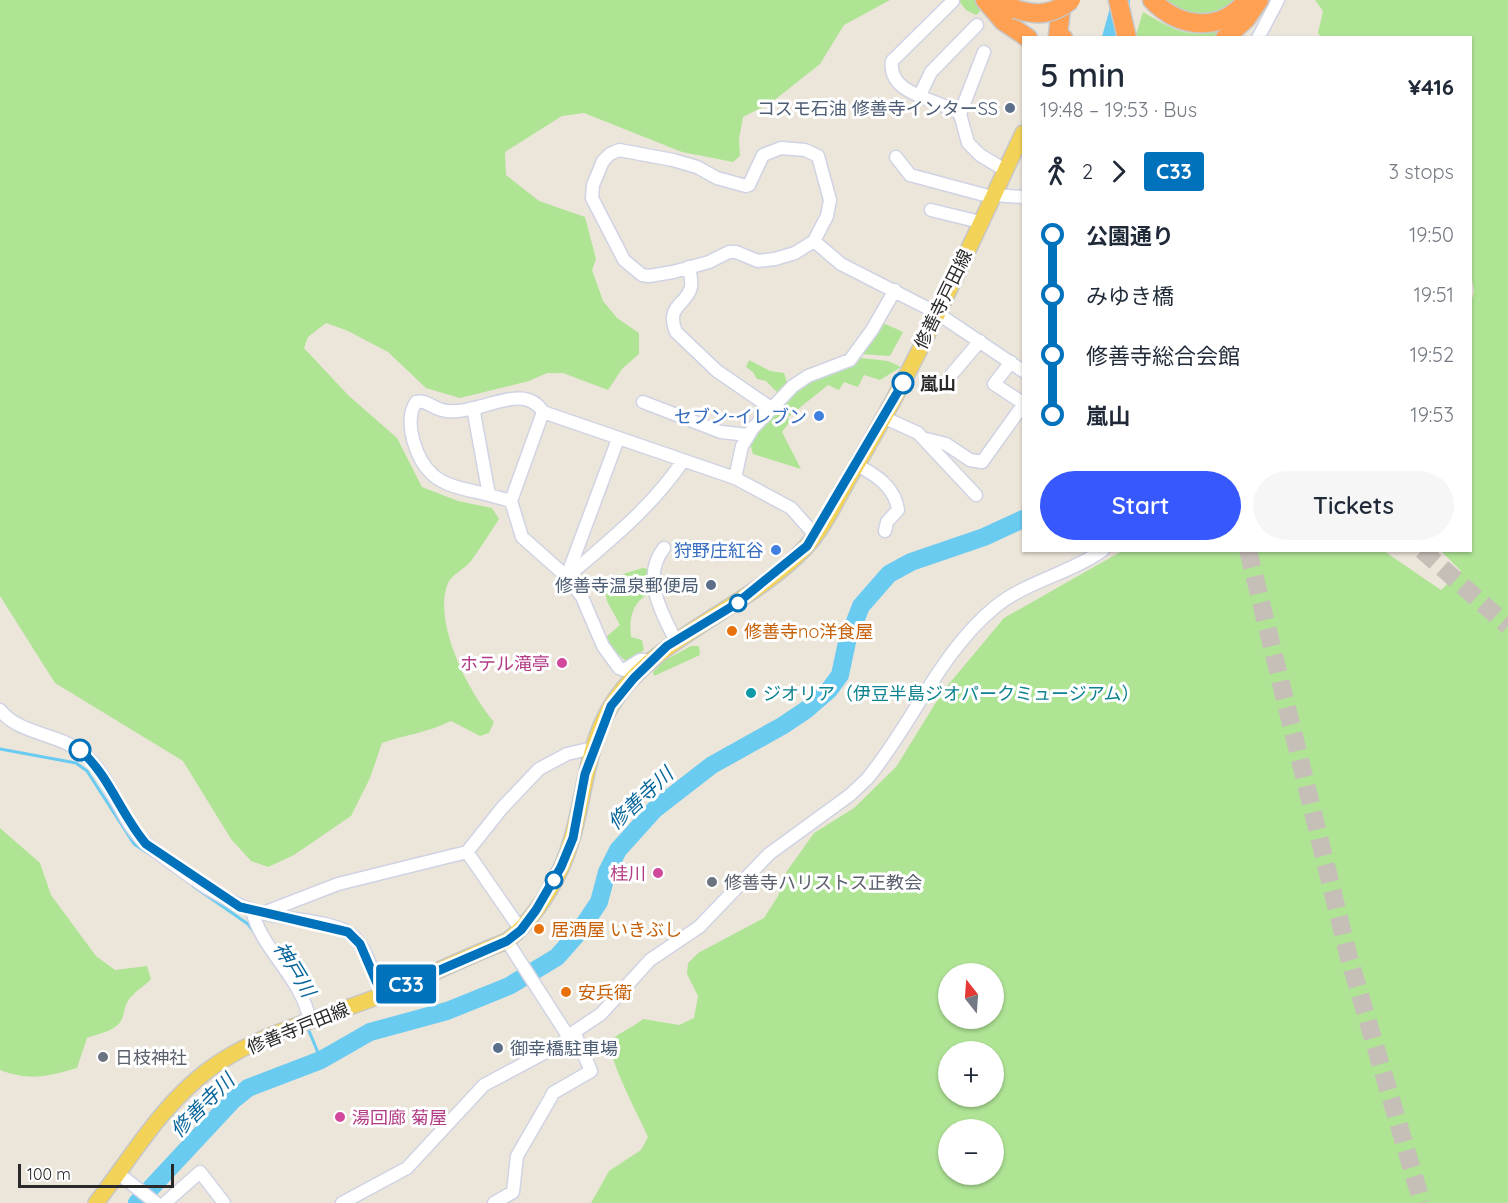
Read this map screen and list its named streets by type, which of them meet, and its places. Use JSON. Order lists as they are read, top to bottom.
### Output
{
  "streets": {
    "main road": ["修善寺戸田線"]
  },
  "water": ["修善寺川", "神戸川"],
  "places": [
    "コスモ石油 修善寺インターSS",
    "嵐山",
    "セブン-イレブン",
    "狩野庄紅谷",
    "修善寺温泉郵便局",
    "修善寺no洋食屋",
    "ホテル滝亭",
    "ジオリア（伊豆半島ジオパークミュージアム）",
    "桂川",
    "修善寺ハリストス正教会",
    "居酒屋 いきぶし",
    "安兵衛",
    "御幸橋駐車場",
    "日枝神社",
    "湯回廊 菊屋"
  ],
  "lines": ["bus line C33"],
  "scale_bar": "100 m",
  "north": "top",
  "page": {
    "on_map": "C33",
    "heading": ["5 min", "19:48 – 19:53 · Bus", "¥416"],
    "legs": ["2", "C33", "3 stops"],
    "list": [
      {
        "name": "公園通り",
        "value": "19:50"
      },
      {
        "name": "みゆき橋",
        "value": "19:51"
      },
      {
        "name": "修善寺総合会館",
        "value": "19:52"
      },
      {
        "name": "嵐山",
        "value": "19:53"
      }
    ],
    "buttons": ["Start", "Tickets"],
    "map_buttons": ["+", "−"],
    "scale": "100 m"
  }
}
